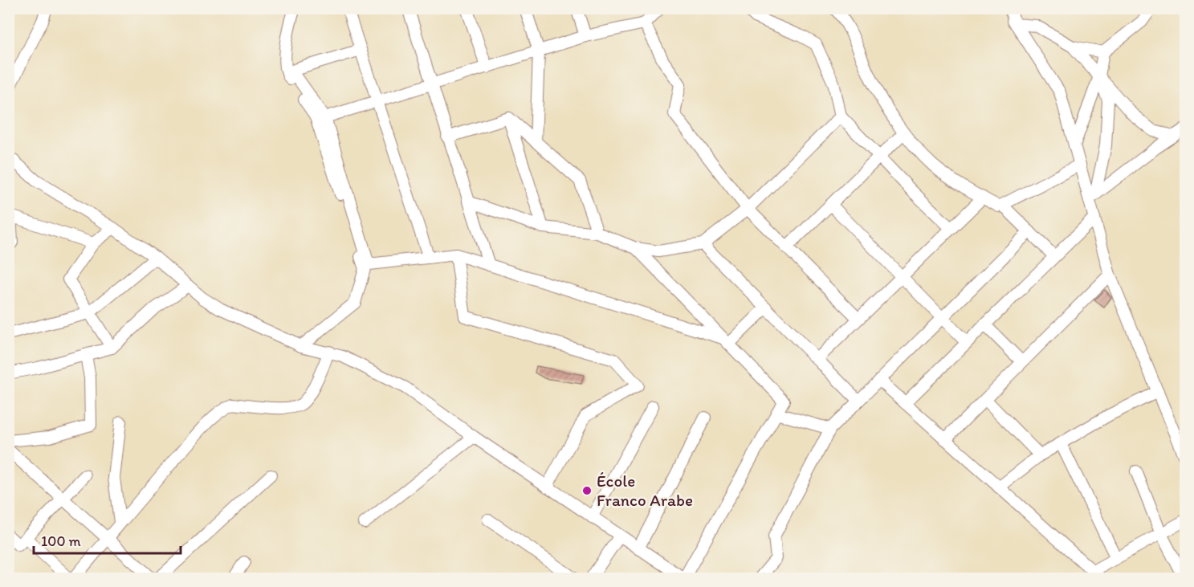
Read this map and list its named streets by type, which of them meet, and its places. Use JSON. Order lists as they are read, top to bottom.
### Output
{
  "places": ["École Franco Arabe"],
  "scale_bar": "100 m"
}
